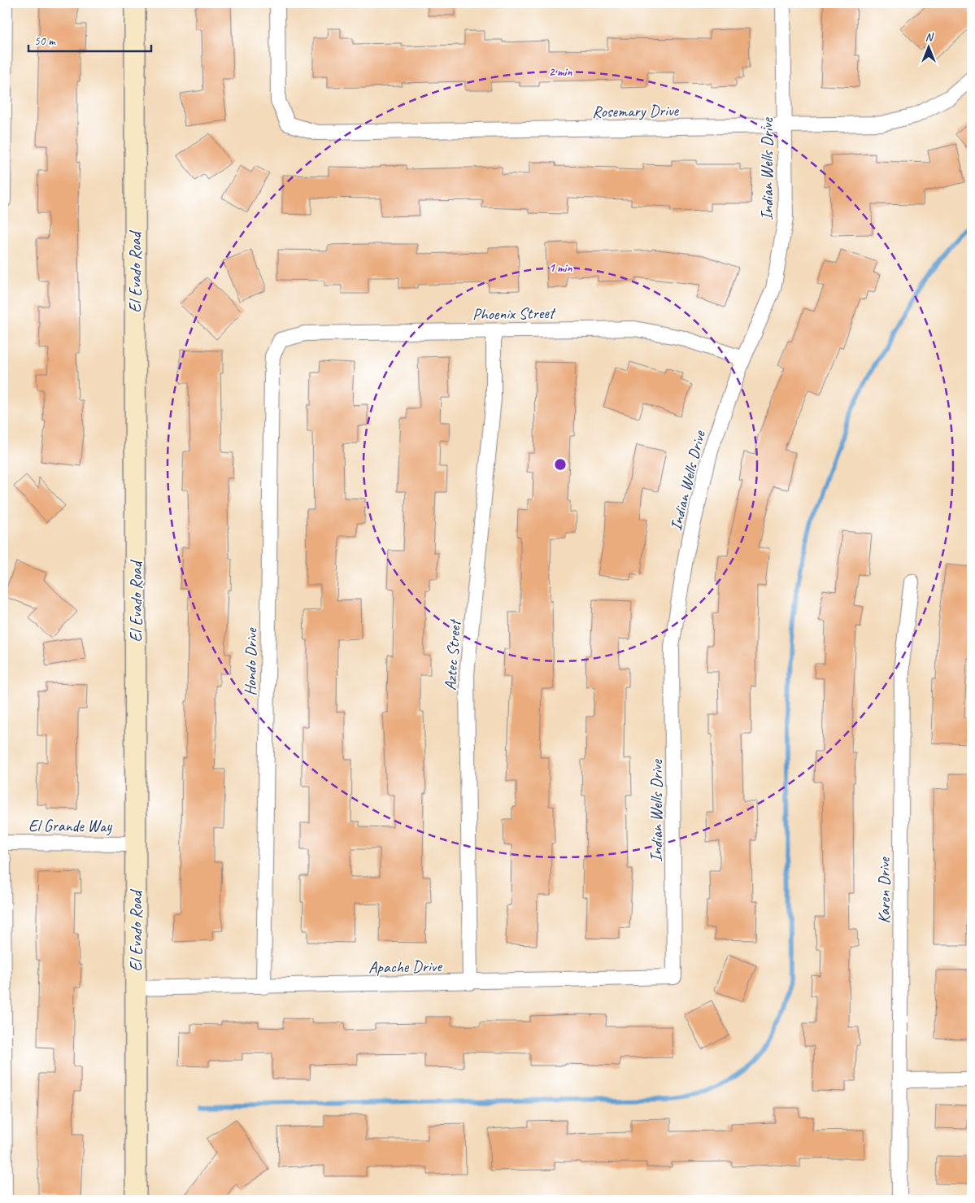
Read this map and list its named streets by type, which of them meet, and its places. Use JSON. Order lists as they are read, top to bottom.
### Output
{
  "streets": {
    "main road": ["El Evado Road"],
    "street": [
      "Rosemary Drive",
      "Indian Wells Drive",
      "Phoenix Street",
      "Aztec Street",
      "Hondo Drive",
      "El Grande Way",
      "Karen Drive",
      "Apache Drive"
    ]
  },
  "crossings": [
    ["Rosemary Drive", "Indian Wells Drive"],
    ["Indian Wells Drive", "Phoenix Street"],
    ["Indian Wells Drive", "Apache Drive"],
    ["El Evado Road", "El Grande Way"],
    ["El Evado Road", "Apache Drive"],
    ["Phoenix Street", "Aztec Street"],
    ["Phoenix Street", "Hondo Drive"],
    ["Aztec Street", "Apache Drive"],
    ["Hondo Drive", "Apache Drive"]
  ],
  "scale_bar": "50 m",
  "north": "top",
  "rings": ["2 min", "1 min"]
}
